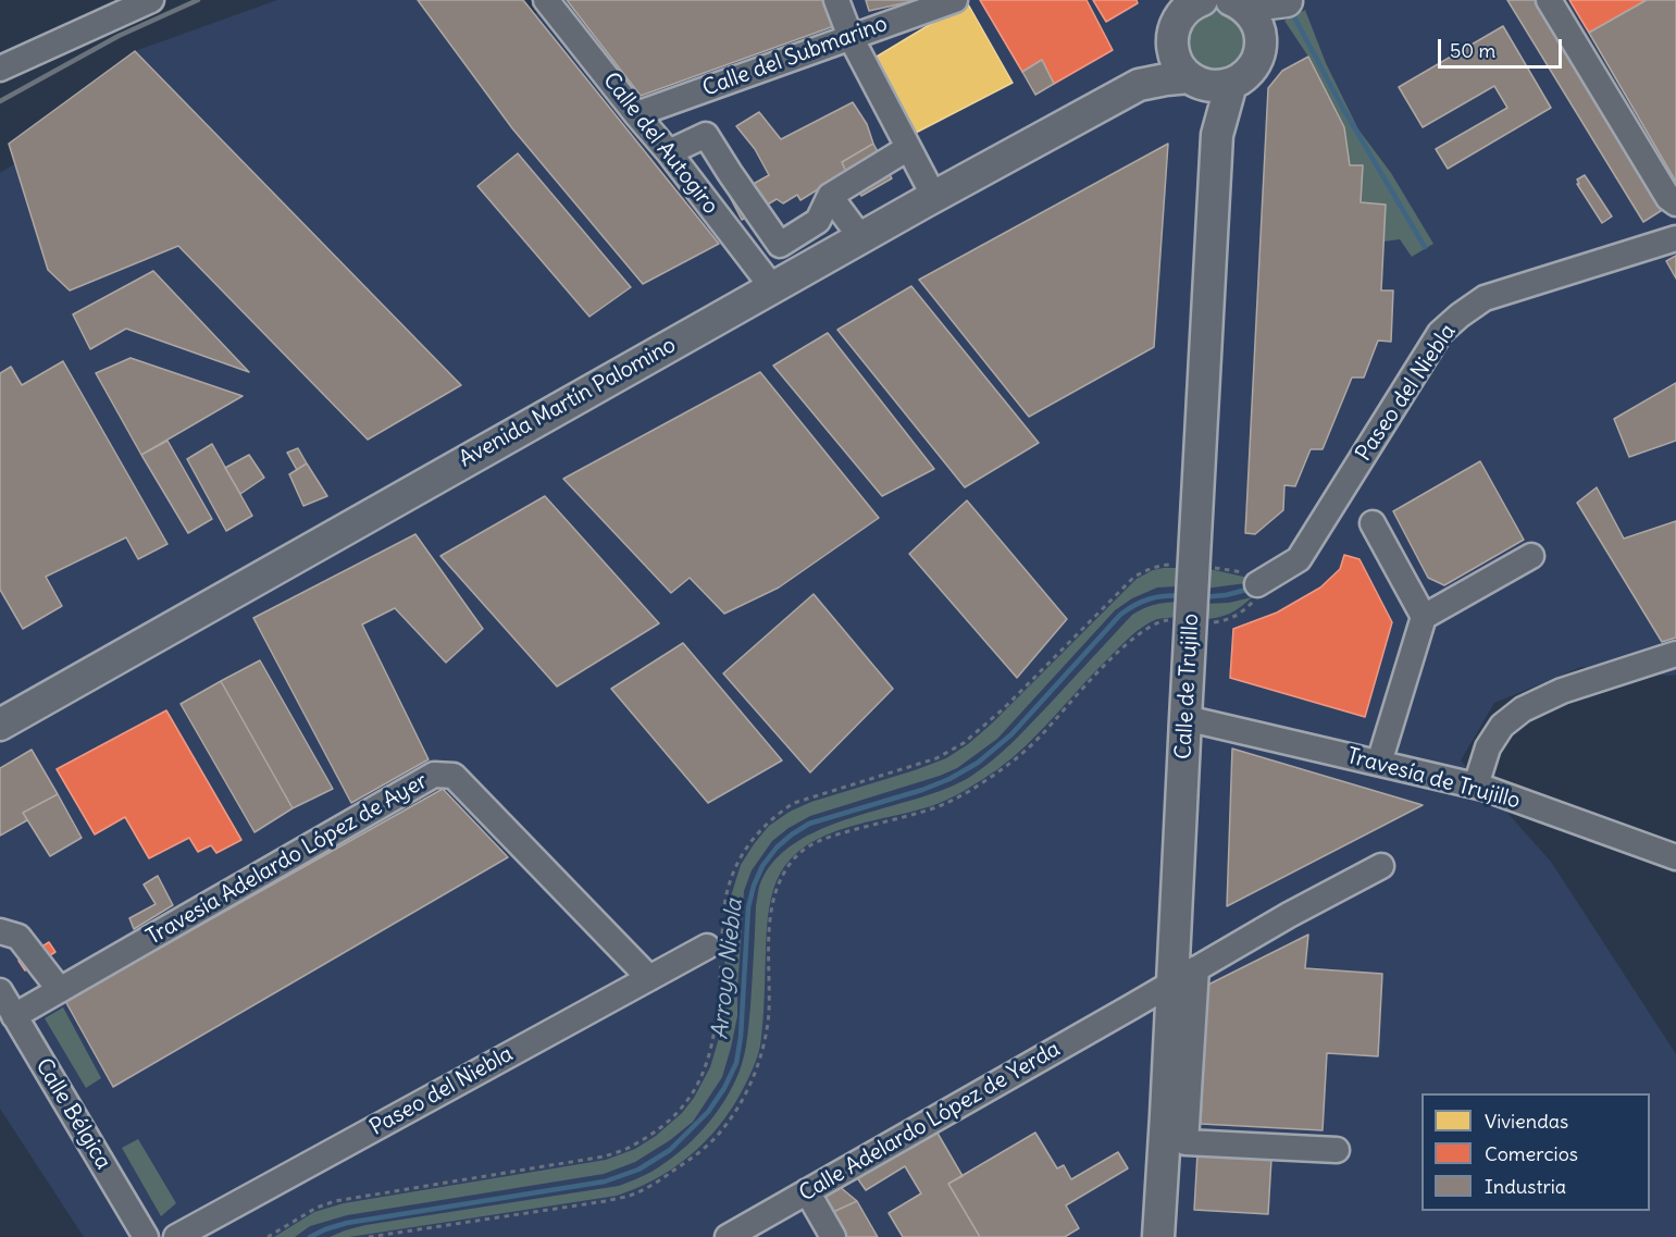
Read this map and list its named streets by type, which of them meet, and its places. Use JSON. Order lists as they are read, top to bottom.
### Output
{
  "streets": {
    "main road": ["Avenida Martín Palomino", "Calle de Trujillo"],
    "street": [
      "Calle del Submarino",
      "Calle del Autogiro",
      "Paseo del Niebla",
      "Travesía de Trujillo",
      "Travesía Adelardo López de Ayer",
      "Calle Bélgica",
      "Calle Adelardo López de Yerda"
    ]
  },
  "crossings": [
    ["Calle del Submarino", "Calle del Autogiro"],
    ["Calle del Autogiro", "Avenida Martín Palomino"],
    ["Paseo del Niebla", "Travesía Adelardo López de Ayer"],
    ["Avenida Martín Palomino", "Calle de Trujillo"],
    ["Calle de Trujillo", "Travesía de Trujillo"],
    ["Calle de Trujillo", "Calle Adelardo López de Yerda"],
    ["Travesía Adelardo López de Ayer", "Calle Bélgica"]
  ],
  "water": ["Arroyo Niebla"],
  "legend": ["Viviendas", "Comercios", "Industria"],
  "scale_bar": "50 m"
}
